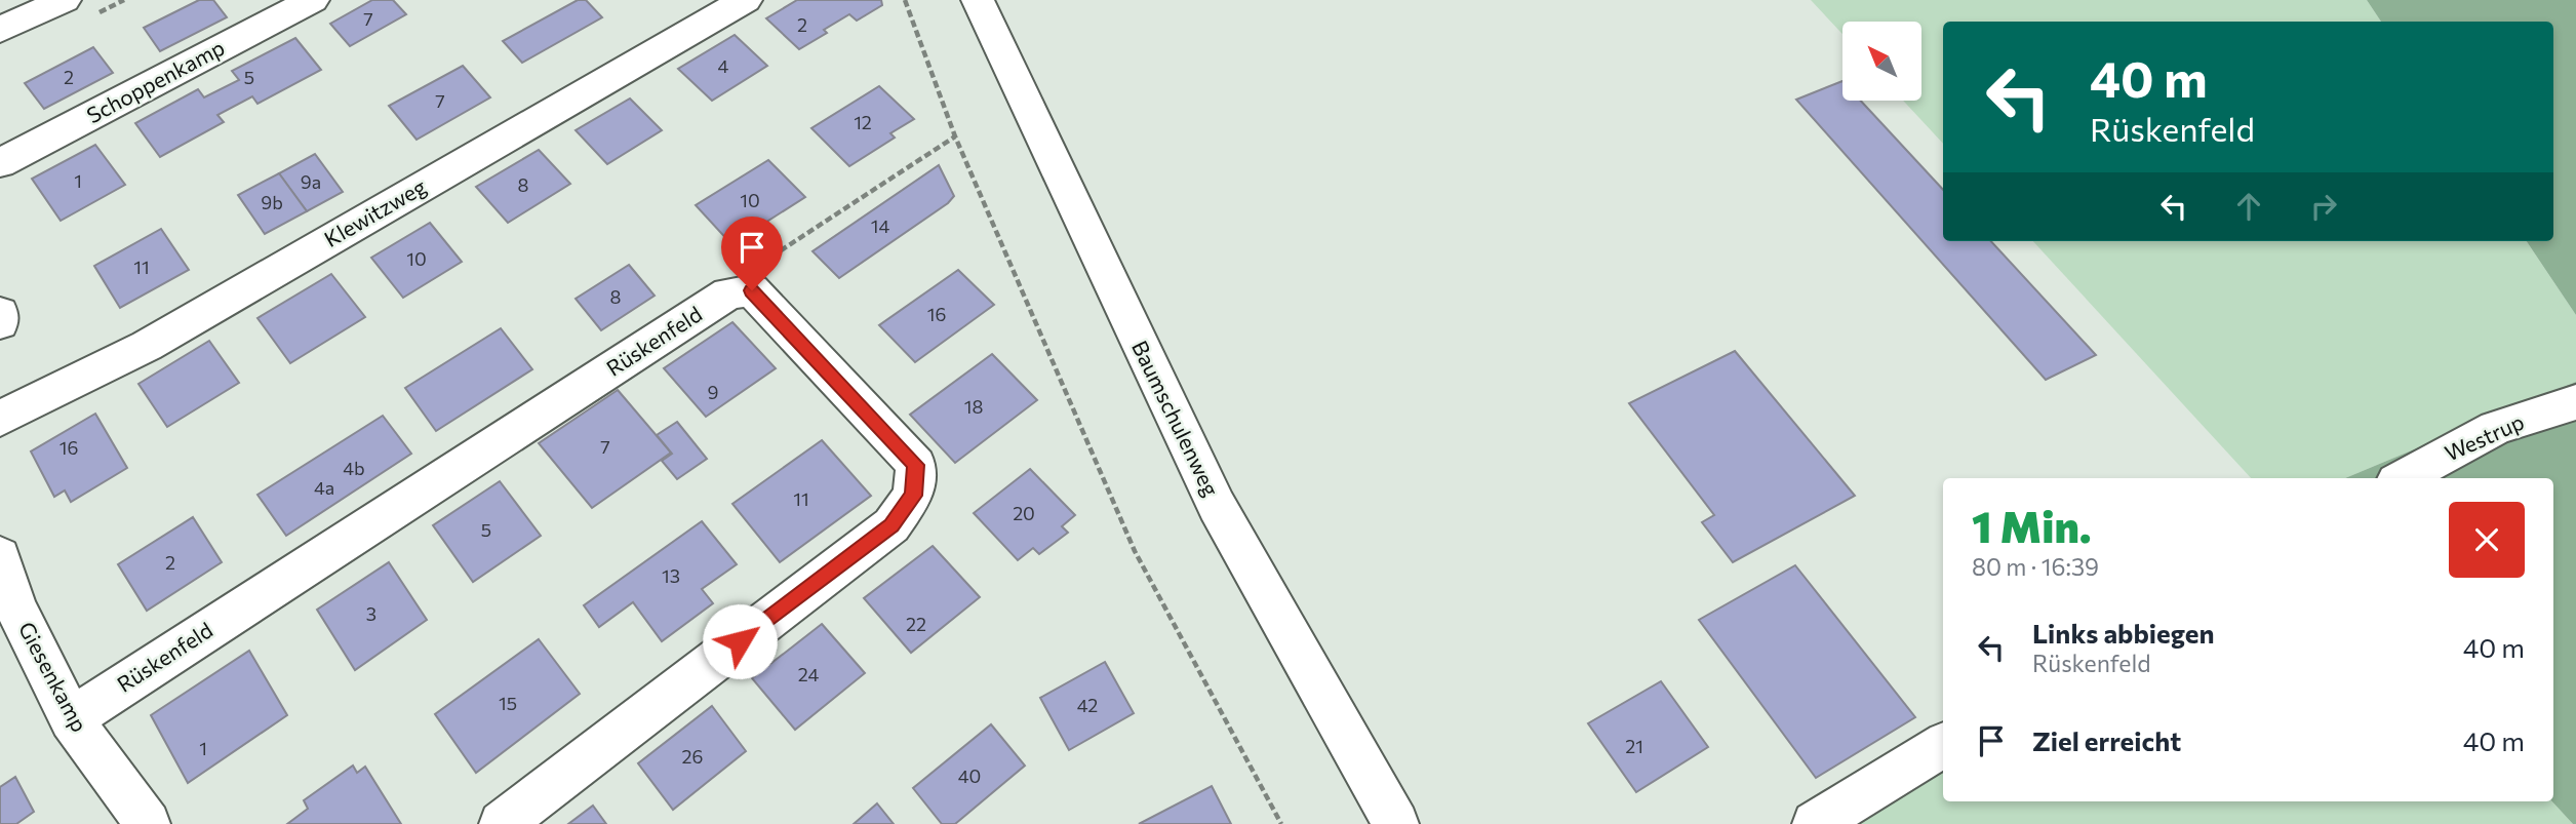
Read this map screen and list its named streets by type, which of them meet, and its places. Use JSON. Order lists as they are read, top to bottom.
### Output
{
  "streets": {
    "street": [
      "Schoppenkamp",
      "Klewitzweg",
      "Rüskenfeld",
      "Baumschulenweg",
      "Westrup",
      "Giesenkamp"
    ]
  },
  "crossings": [
    ["Rüskenfeld", "Giesenkamp"]
  ],
  "house_numbers": [
    "7",
    "2",
    "4",
    "2",
    "5",
    "7",
    "12",
    "1",
    "9a",
    "8",
    "10",
    "9b",
    "14",
    "10",
    "11",
    "8",
    "16",
    "9",
    "18",
    "7",
    "16",
    "4b",
    "4a",
    "11",
    "20",
    "5",
    "2",
    "13",
    "3",
    "22",
    "24",
    "15",
    "42",
    "21",
    "1",
    "26",
    "40"
  ],
  "north": "top left",
  "page": {
    "turn": ["40 m", "Rüskenfeld"],
    "heading": ["1 Min.", "80 m · 16:39"],
    "list": [
      {
        "name": "Links abbiegen",
        "note": "Rüskenfeld",
        "value": "40 m"
      },
      {
        "name": "Ziel erreicht",
        "value": "40 m"
      }
    ]
  }
}
